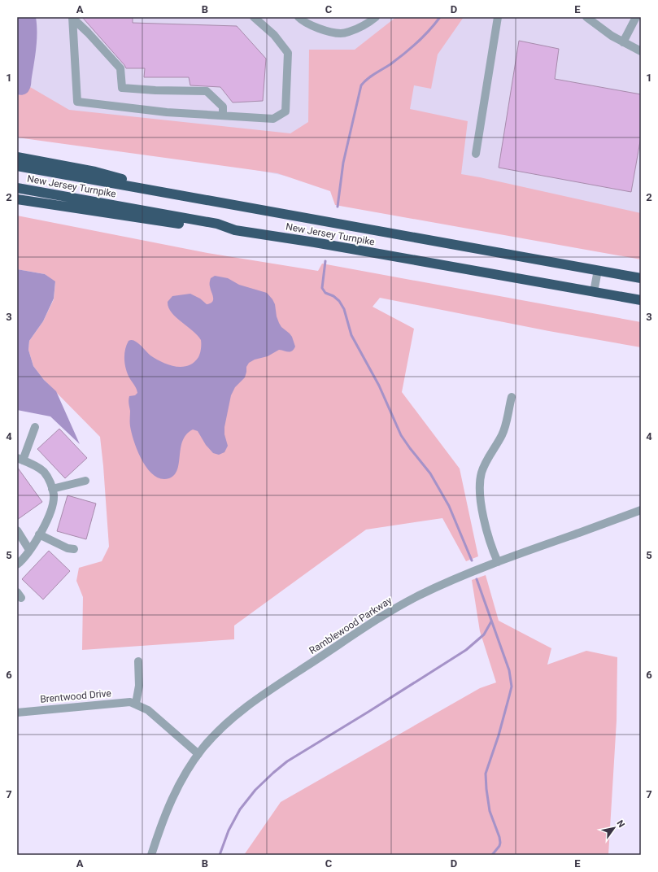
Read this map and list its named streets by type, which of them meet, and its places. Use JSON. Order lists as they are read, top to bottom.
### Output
{
  "streets": {
    "highway": ["New Jersey Turnpike"],
    "street": ["Ramblewood Parkway", "Brentwood Drive"]
  },
  "north": "top right",
  "grid": {
    "columns": [
      "A",
      "B",
      "C",
      "D",
      "E"
    ],
    "rows": [
      "1",
      "2",
      "3",
      "4",
      "5",
      "6",
      "7"
    ]
  }
}
